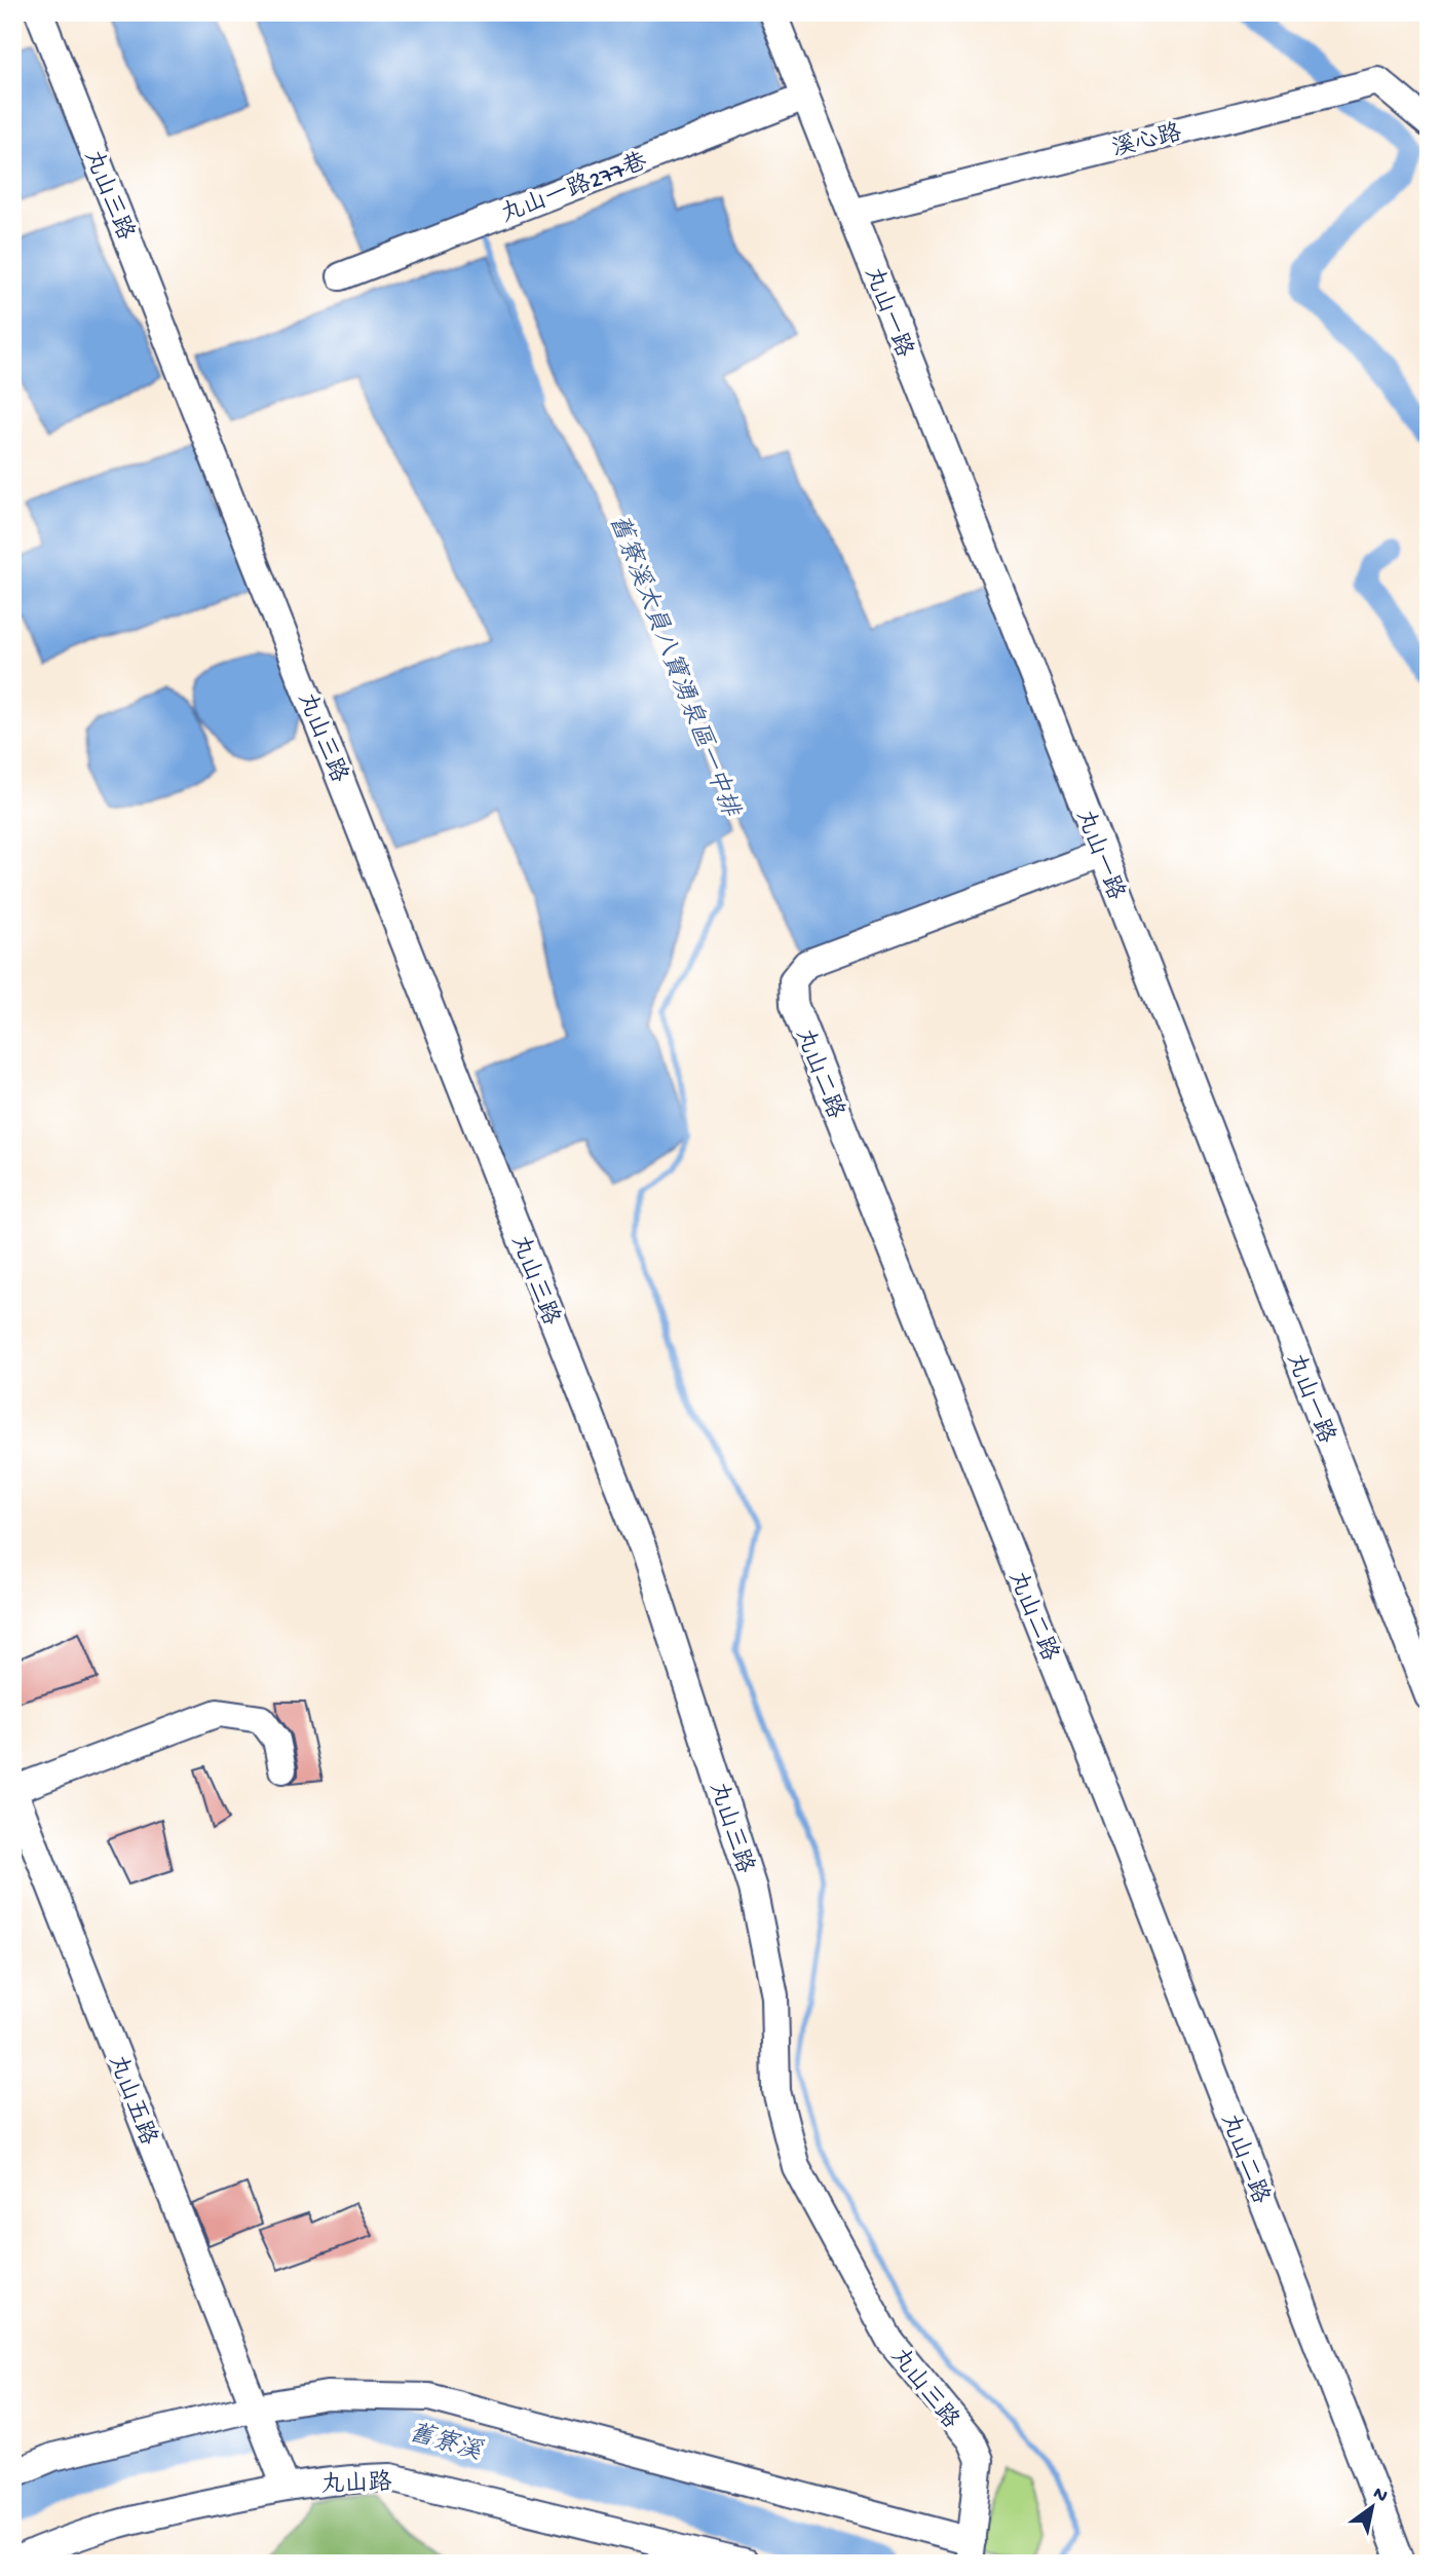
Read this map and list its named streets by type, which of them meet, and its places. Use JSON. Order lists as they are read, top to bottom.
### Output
{
  "streets": {
    "street": [
      "溪心路",
      "丸山一路277巷",
      "丸山三路",
      "丸山一路",
      "丸山二路",
      "丸山五路",
      "丸山路"
    ]
  },
  "crossings": [
    ["溪心路", "丸山一路"],
    ["丸山一路277巷", "丸山一路"],
    ["丸山一路", "丸山二路"],
    ["丸山五路", "丸山路"]
  ],
  "water": ["舊寮溪太員八寶湧泉區一中排", "舊寮溪"],
  "north": "top right"
}
